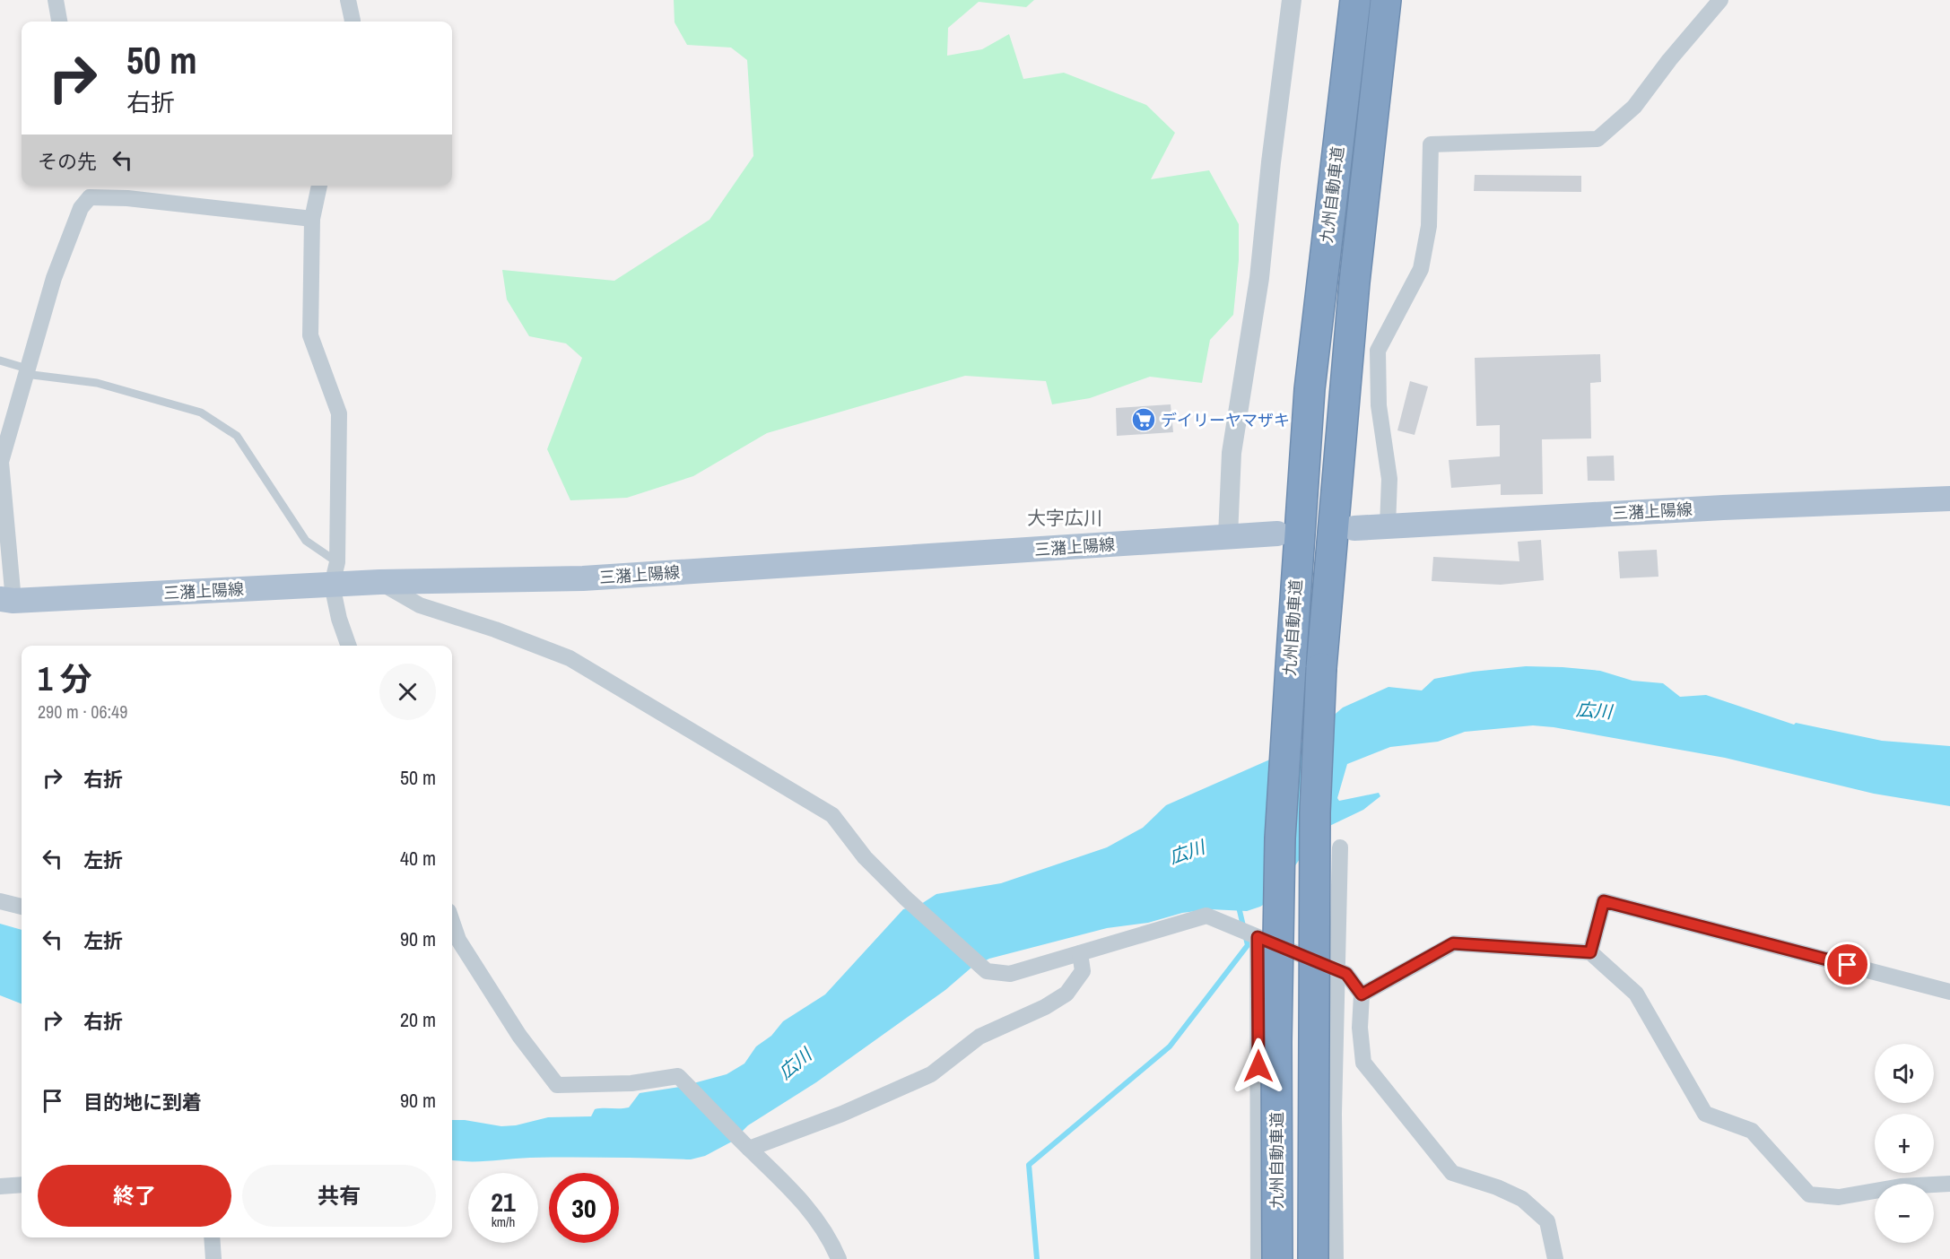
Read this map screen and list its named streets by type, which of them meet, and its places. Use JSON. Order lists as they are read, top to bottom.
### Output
{
  "streets": {
    "highway": ["九州自動車道"],
    "main road": ["三潴上陽線"]
  },
  "districts": ["大字広川"],
  "water": ["広川"],
  "places": {
    "supermarket": ["デイリーヤマザキ"]
  },
  "page": {
    "turn": ["50 m", "右折"],
    "then": "その先",
    "heading": ["1 分", "290 m · 06:49"],
    "list": [
      {
        "name": "右折",
        "value": "50 m"
      },
      {
        "name": "左折",
        "value": "40 m"
      },
      {
        "name": "左折",
        "value": "90 m"
      },
      {
        "name": "右折",
        "value": "20 m"
      },
      {
        "name": "目的地に到着",
        "value": "90 m"
      }
    ],
    "map_buttons": ["+", "−"],
    "buttons": ["終了", "共有"],
    "speed": "21 km/h",
    "limit": "30"
  }
}
